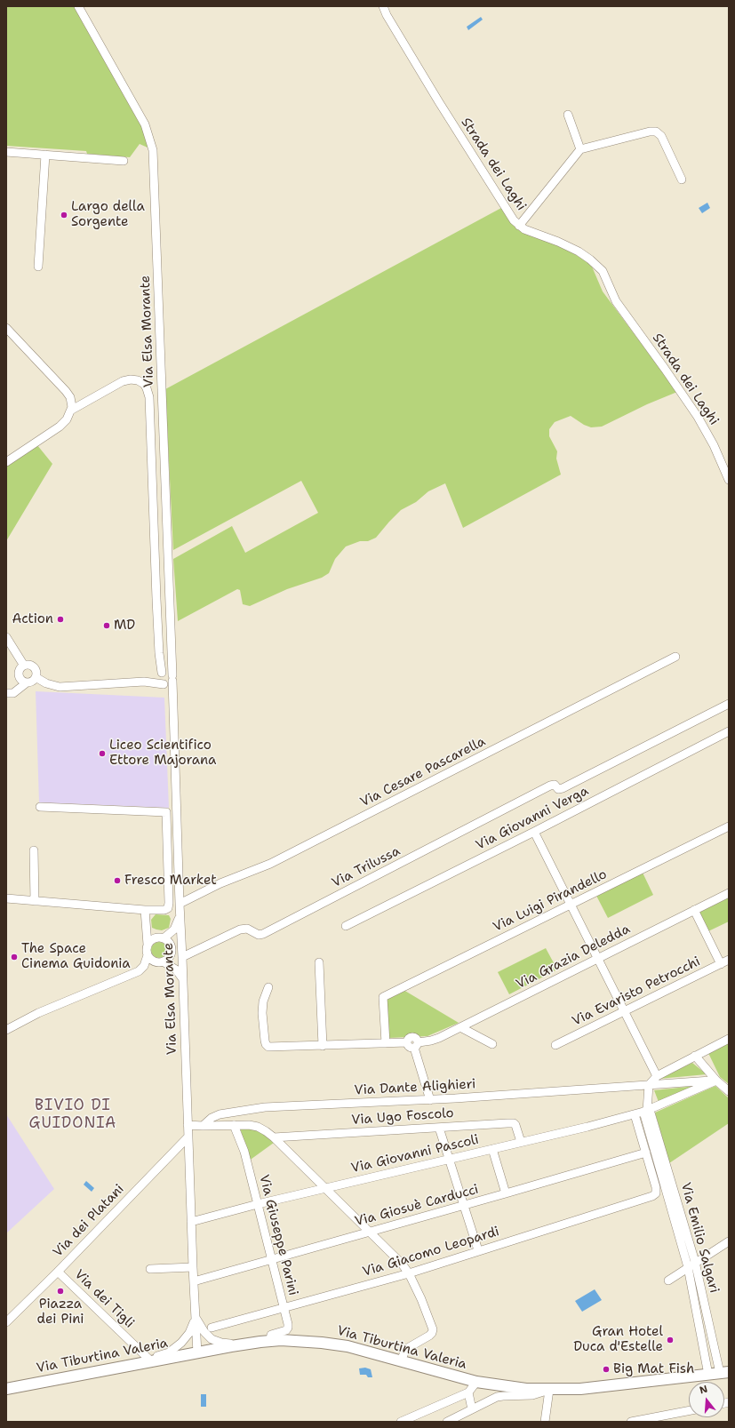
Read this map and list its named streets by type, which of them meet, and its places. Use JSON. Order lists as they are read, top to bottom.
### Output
{
  "streets": {
    "main road": ["Via Tiburtina Valeria"],
    "street": [
      "Strada dei Laghi",
      "Via Elsa Morante",
      "Via Cesare Pascarella",
      "Via Giovanni Verga",
      "Via Trilussa",
      "Via Luigi Pirandello",
      "Via Grazia Deledda",
      "Via Evaristo Petrocchi",
      "Via Dante Alighieri",
      "Via Ugo Foscolo",
      "Via Giovanni Pascoli",
      "Via Giosuè Carducci",
      "Via dei Platani",
      "Via Giuseppe Parini",
      "Via Emilio Salgari",
      "Via Giacomo Leopardi",
      "Via dei Tigli"
    ]
  },
  "crossings": [
    ["Via Elsa Morante", "Via Cesare Pascarella"],
    ["Via Elsa Morante", "Via Trilussa"],
    ["Via Elsa Morante", "Via Giovanni Pascoli"],
    ["Via Elsa Morante", "Via Giosuè Carducci"],
    ["Via Elsa Morante", "Via dei Platani"],
    ["Via Elsa Morante", "Via dei Tigli"],
    ["Via Elsa Morante", "Via Tiburtina Valeria"],
    ["Via Dante Alighieri", "Via Giovanni Pascoli"],
    ["Via Ugo Foscolo", "Via Giovanni Pascoli"],
    ["Via Giovanni Pascoli", "Via Giuseppe Parini"],
    ["Via Giovanni Pascoli", "Via Emilio Salgari"],
    ["Via Giosuè Carducci", "Via Giuseppe Parini"],
    ["Via Giosuè Carducci", "Via Giacomo Leopardi"],
    ["Via dei Platani", "Via dei Tigli"],
    ["Via Giuseppe Parini", "Via Giacomo Leopardi"],
    ["Via Giuseppe Parini", "Via Tiburtina Valeria"],
    ["Via Emilio Salgari", "Via Tiburtina Valeria"],
    ["Via dei Tigli", "Via Tiburtina Valeria"]
  ],
  "districts": ["BIVIO DI GUIDONIA"],
  "places": [
    "Largo della Sorgente",
    "Action",
    "MD",
    "Liceo Scientifico Ettore Majorana",
    "Fresco Market",
    "The Space Cinema Guidonia",
    "Piazza dei Pini",
    "Gran Hotel Duca d'Estelle",
    "Big Mat Fish"
  ],
  "north": "top"
}
